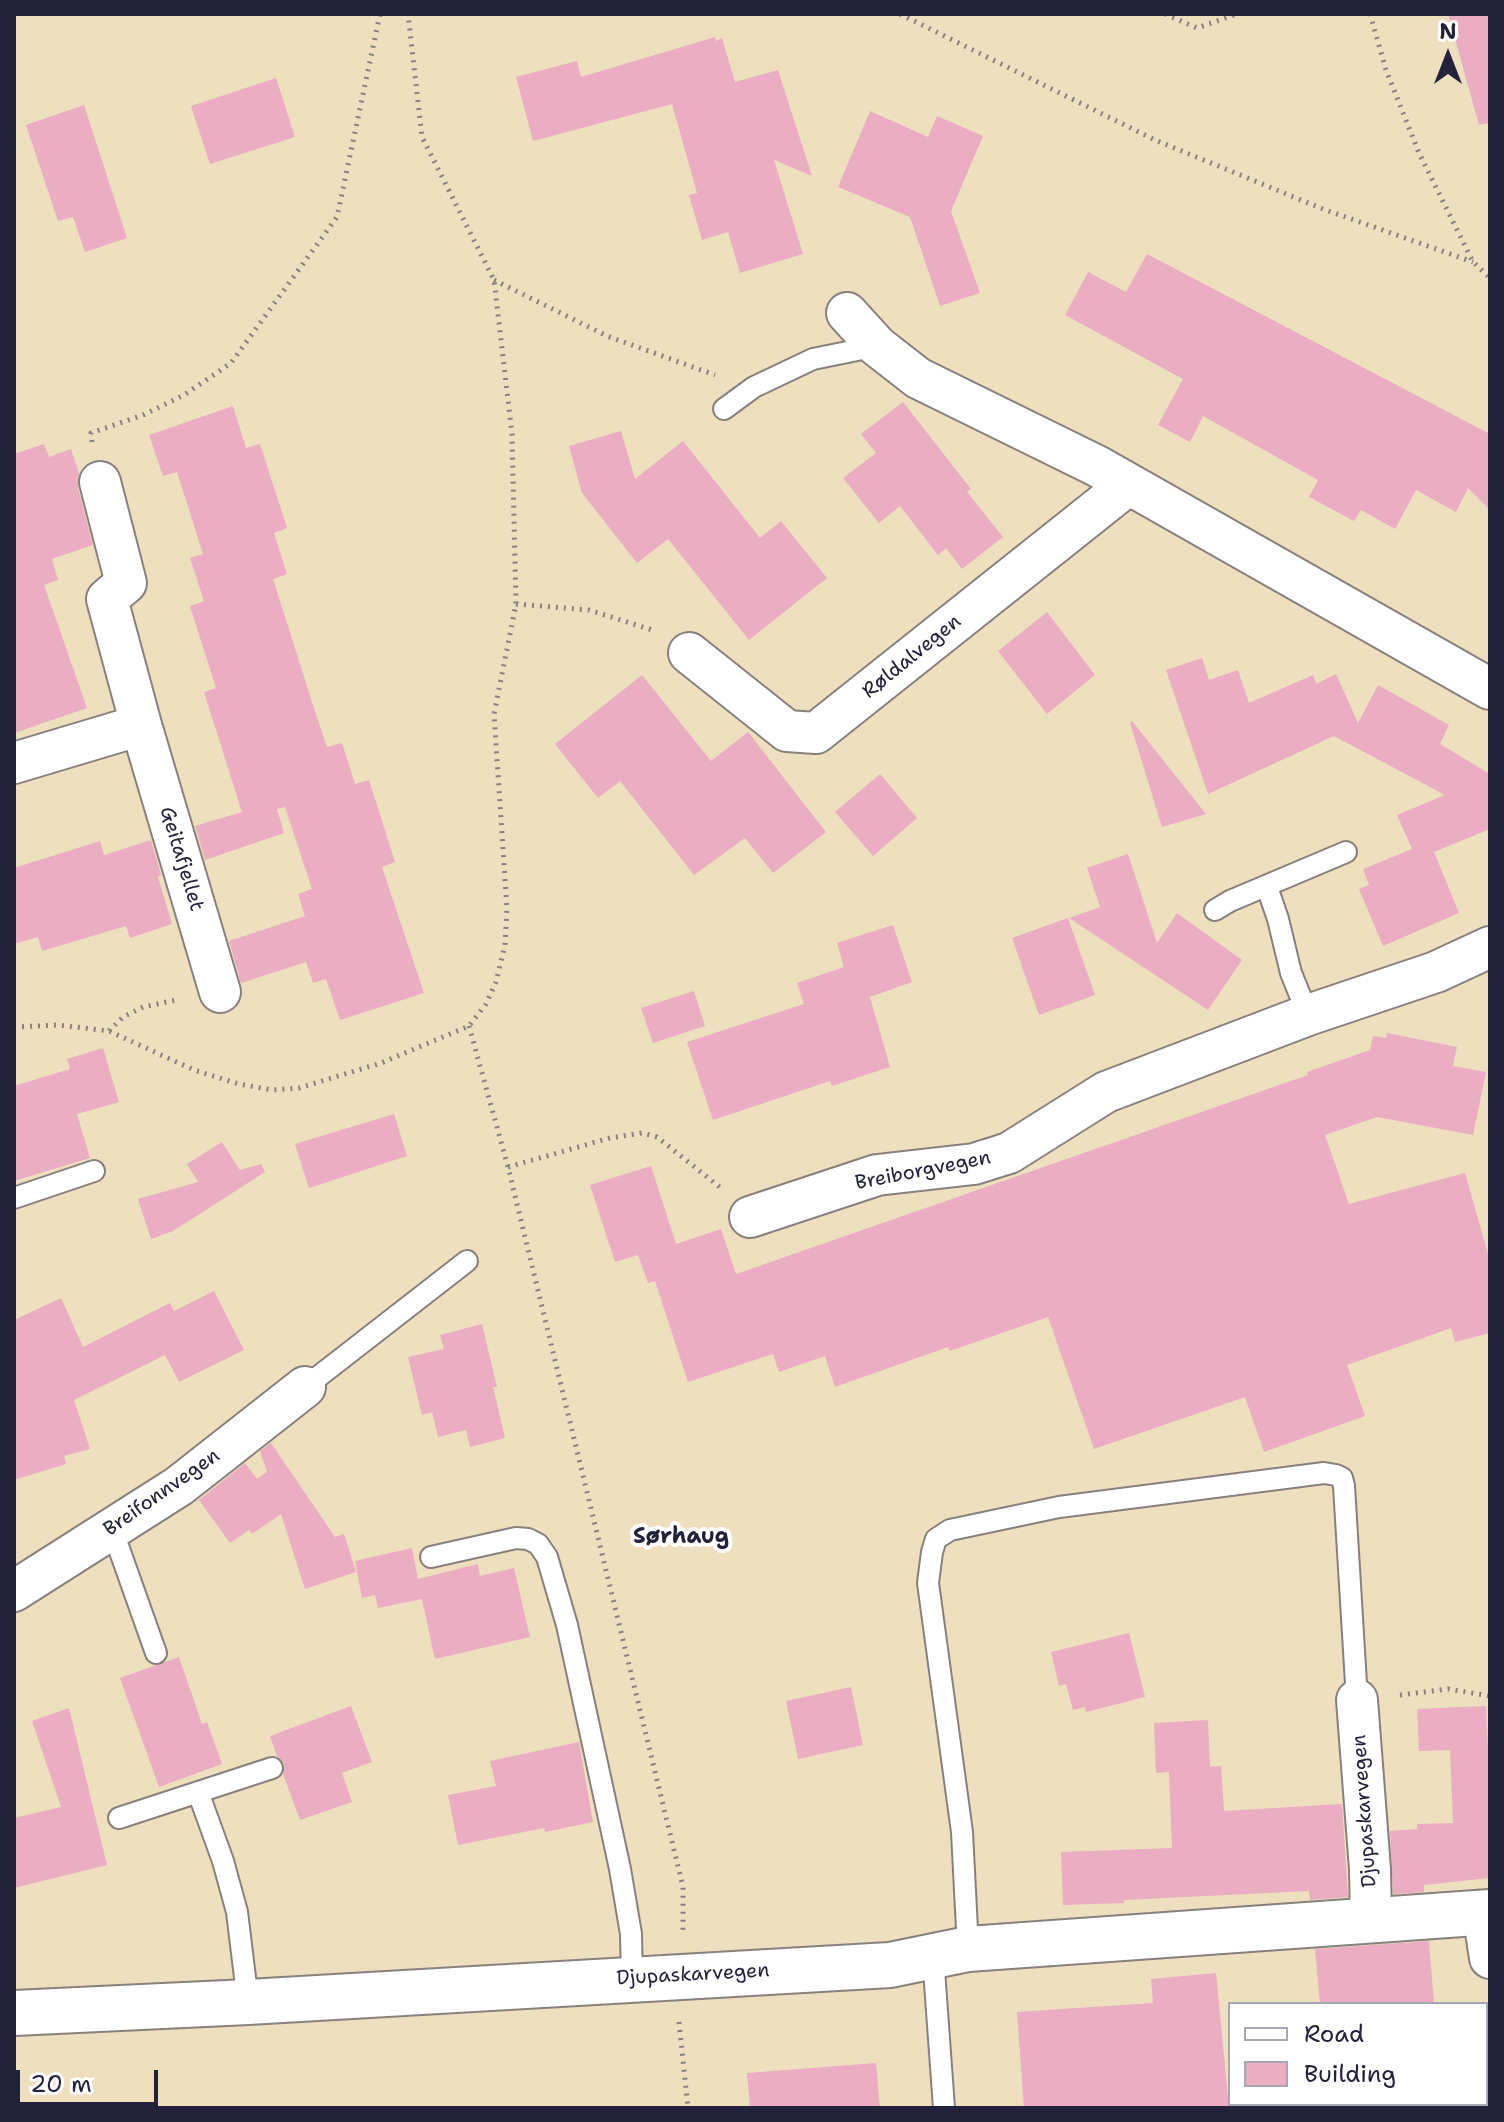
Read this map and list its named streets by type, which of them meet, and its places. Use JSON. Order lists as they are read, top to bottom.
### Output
{
  "streets": {
    "street": [
      "Røldalvegen",
      "Geitafjellet",
      "Breiborgvegen",
      "Breifonnvegen",
      "Djupaskarvegen"
    ]
  },
  "districts": ["Sørhaug"],
  "legend": ["Road", "Building"],
  "scale_bar": "20 m",
  "north": "top"
}
